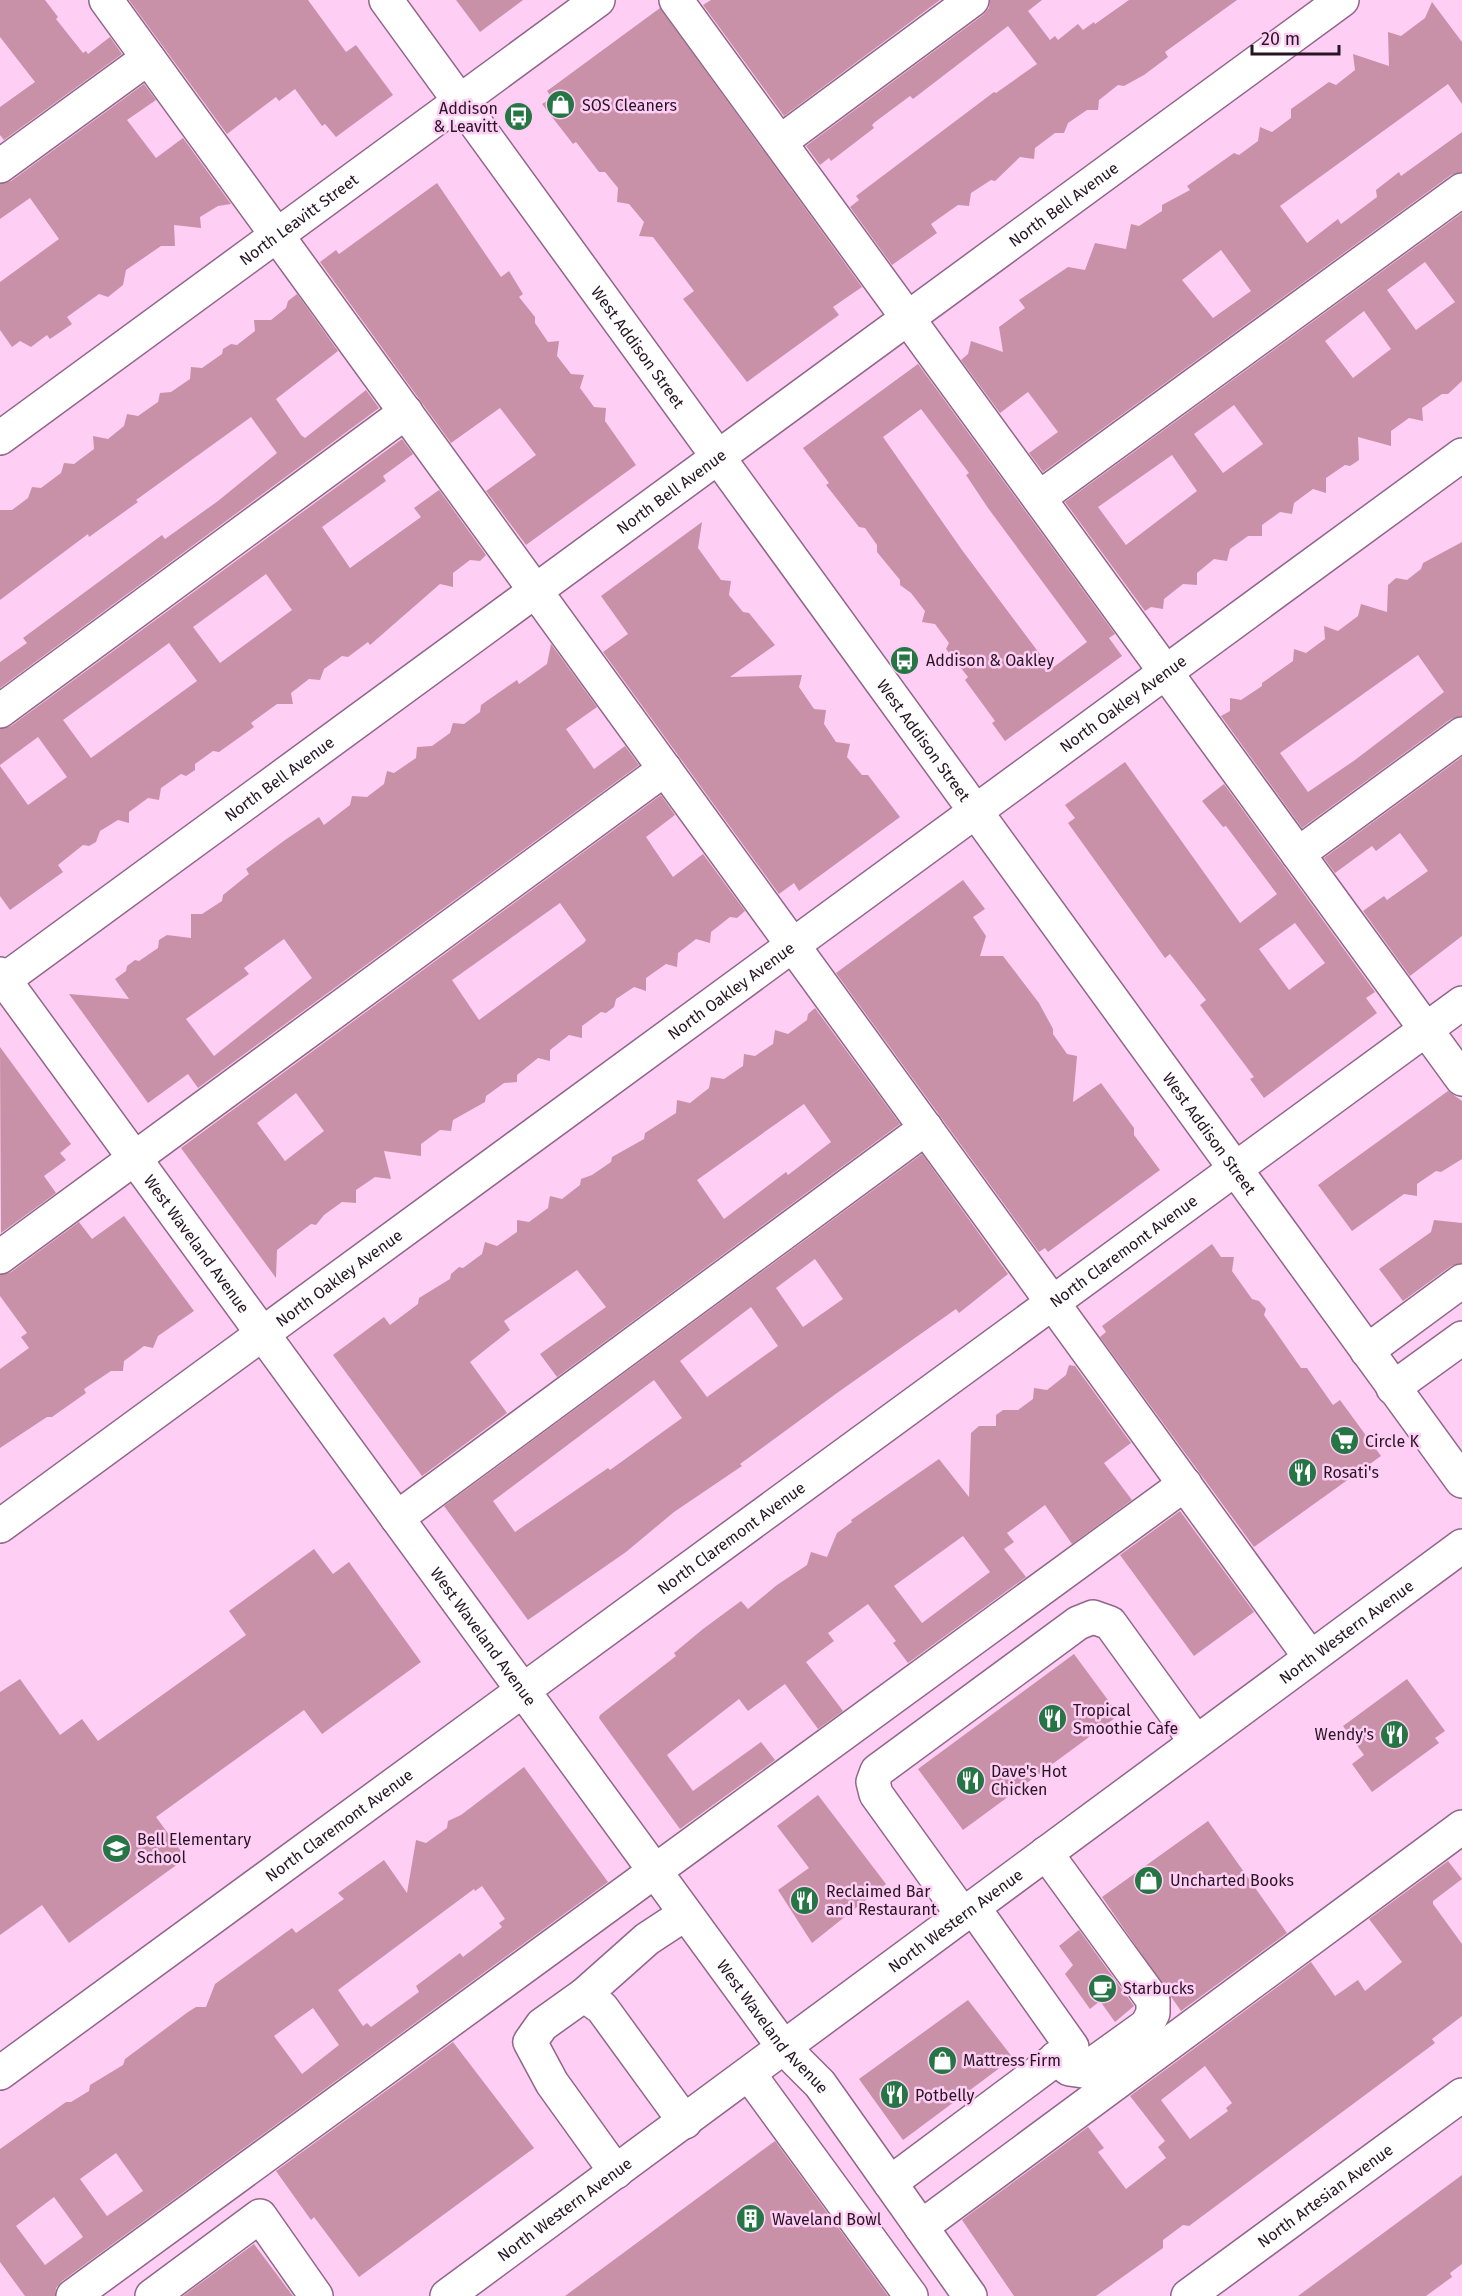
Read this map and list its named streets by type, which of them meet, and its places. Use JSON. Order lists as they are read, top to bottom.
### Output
{
  "streets": {
    "street": [
      "North Bell Avenue",
      "North Leavitt Street",
      "West Addison Street",
      "North Oakley Avenue",
      "West Waveland Avenue",
      "North Claremont Avenue",
      "North Western Avenue",
      "North Artesian Avenue"
    ]
  },
  "crossings": [
    ["North Bell Avenue", "West Addison Street"],
    ["North Bell Avenue", "West Waveland Avenue"],
    ["North Leavitt Street", "West Addison Street"],
    ["West Addison Street", "North Oakley Avenue"],
    ["West Addison Street", "North Claremont Avenue"],
    ["North Oakley Avenue", "West Waveland Avenue"],
    ["West Waveland Avenue", "North Claremont Avenue"],
    ["West Waveland Avenue", "North Western Avenue"]
  ],
  "places": {
    "shop": ["SOS Cleaners", "Uncharted Books", "Mattress Firm"],
    "bus stop": ["Addison & Leavitt", "Addison & Oakley"],
    "supermarket": ["Circle K"],
    "restaurant": [
      "Rosati's",
      "Tropical Smoothie Cafe",
      "Wendy's",
      "Dave's Hot Chicken",
      "Reclaimed Bar and Restaurant",
      "Potbelly"
    ],
    "school or university": ["Bell Elementary School"],
    "cafe": ["Starbucks"],
    "building": ["Waveland Bowl"]
  },
  "scale_bar": "20 m"
}
